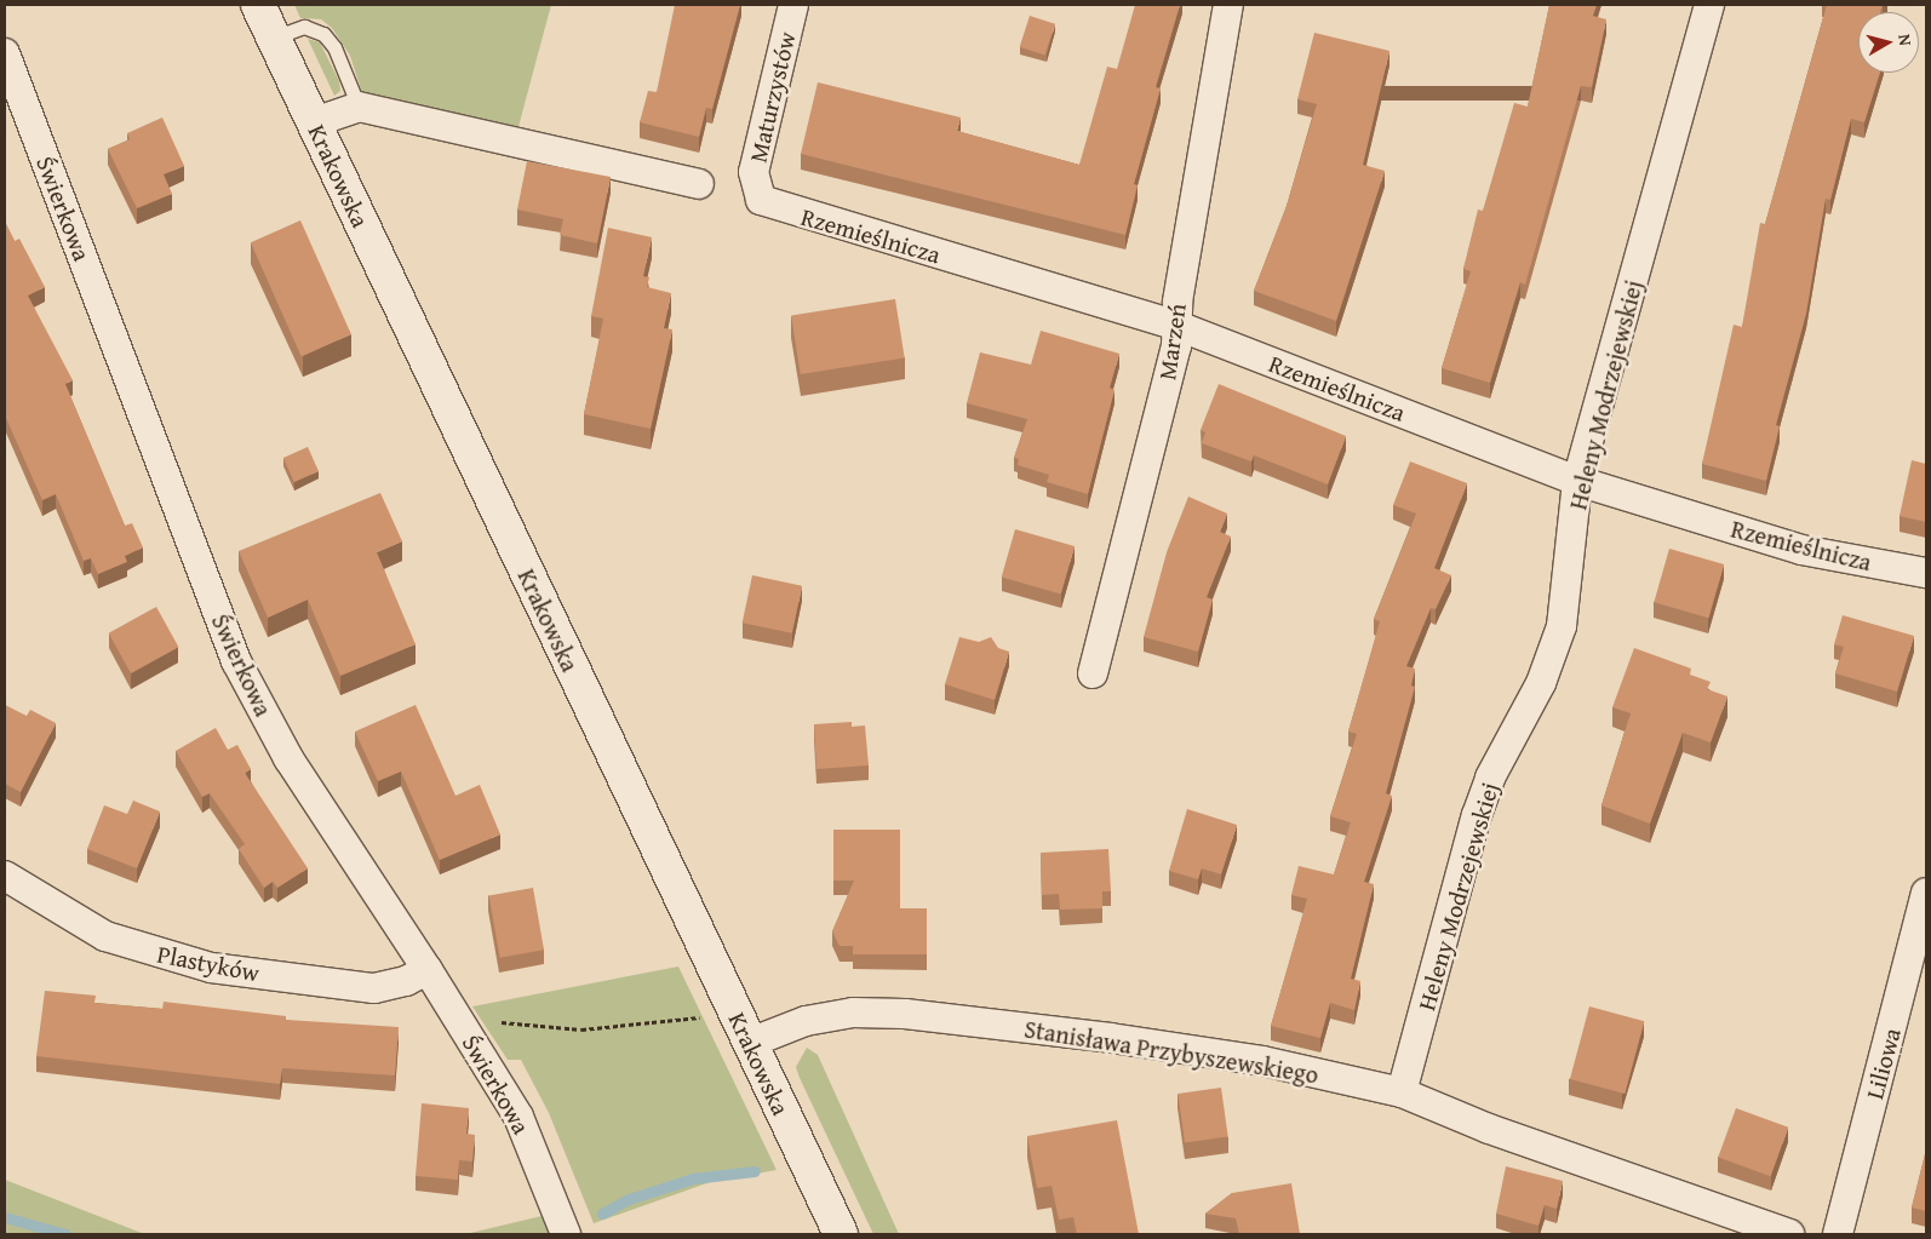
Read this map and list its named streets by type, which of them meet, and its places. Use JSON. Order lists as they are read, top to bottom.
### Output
{
  "streets": {
    "main road": ["Krakowska"],
    "street": [
      "Maturzystów",
      "Świerkowa",
      "Rzemieślnicza",
      "Marzeń",
      "Heleny Modrzejewskiej",
      "Plastyków",
      "Stanisława Przybyszewskiego",
      "Liliowa"
    ]
  },
  "crossings": [
    ["Maturzystów", "Rzemieślnicza"],
    ["Krakowska", "Stanisława Przybyszewskiego"],
    ["Świerkowa", "Plastyków"],
    ["Rzemieślnicza", "Marzeń"],
    ["Rzemieślnicza", "Heleny Modrzejewskiej"],
    ["Heleny Modrzejewskiej", "Stanisława Przybyszewskiego"]
  ],
  "north": "right"
}
